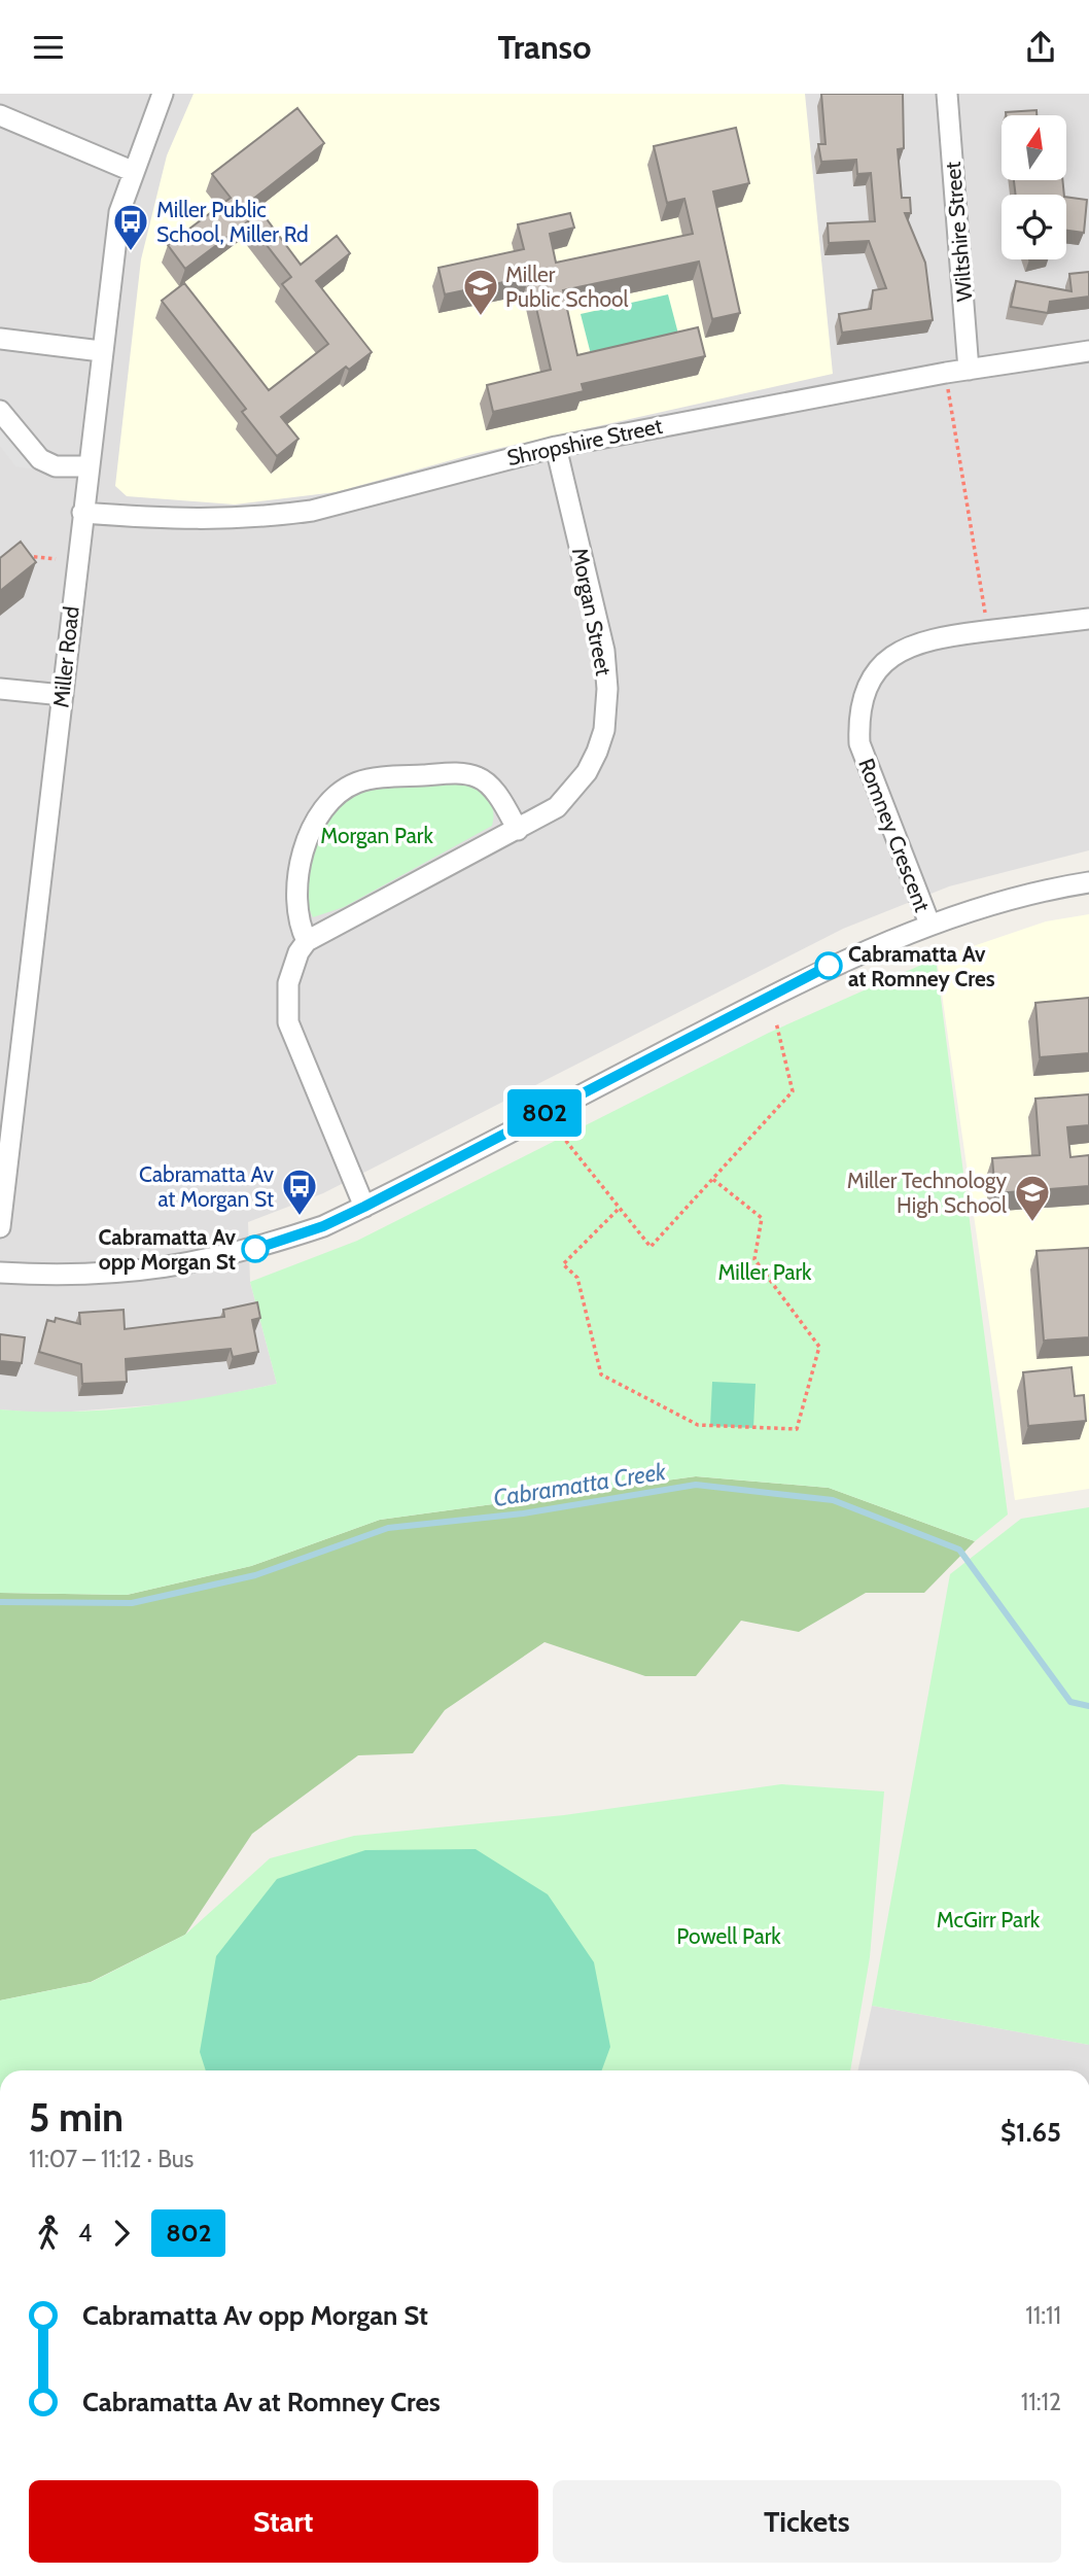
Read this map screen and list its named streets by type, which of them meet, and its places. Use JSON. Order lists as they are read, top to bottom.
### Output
{
  "streets": {
    "street": [
      "Wiltshire Street",
      "Shropshire Street",
      "Morgan Street",
      "Miller Road",
      "Romney Crescent"
    ]
  },
  "crossings": [
    ["Wiltshire Street", "Shropshire Street"],
    ["Shropshire Street", "Morgan Street"],
    ["Shropshire Street", "Miller Road"]
  ],
  "water": ["Cabramatta Creek"],
  "parks": [
    "Morgan Park",
    "Miller Park",
    "McGirr Park",
    "Powell Park"
  ],
  "places": {
    "bus stop": ["Miller Public School, Miller Rd", "Cabramatta Av at Morgan St"],
    "school or university": ["Miller Public School", "Miller Technology High School"],
    "other": ["Cabramatta Av at Romney Cres", "Cabramatta Av opp Morgan St"]
  },
  "lines": ["bus line 802"],
  "north": "top",
  "page": {
    "header": "Transo",
    "on_map": "802",
    "heading": ["5 min", "11:07 – 11:12 · Bus", "$1.65"],
    "legs": ["4", "802"],
    "list": [
      {
        "name": "Cabramatta Av opp Morgan St",
        "value": "11:11"
      },
      {
        "name": "Cabramatta Av at Romney Cres",
        "value": "11:12"
      }
    ],
    "buttons": ["Start", "Tickets"]
  }
}
